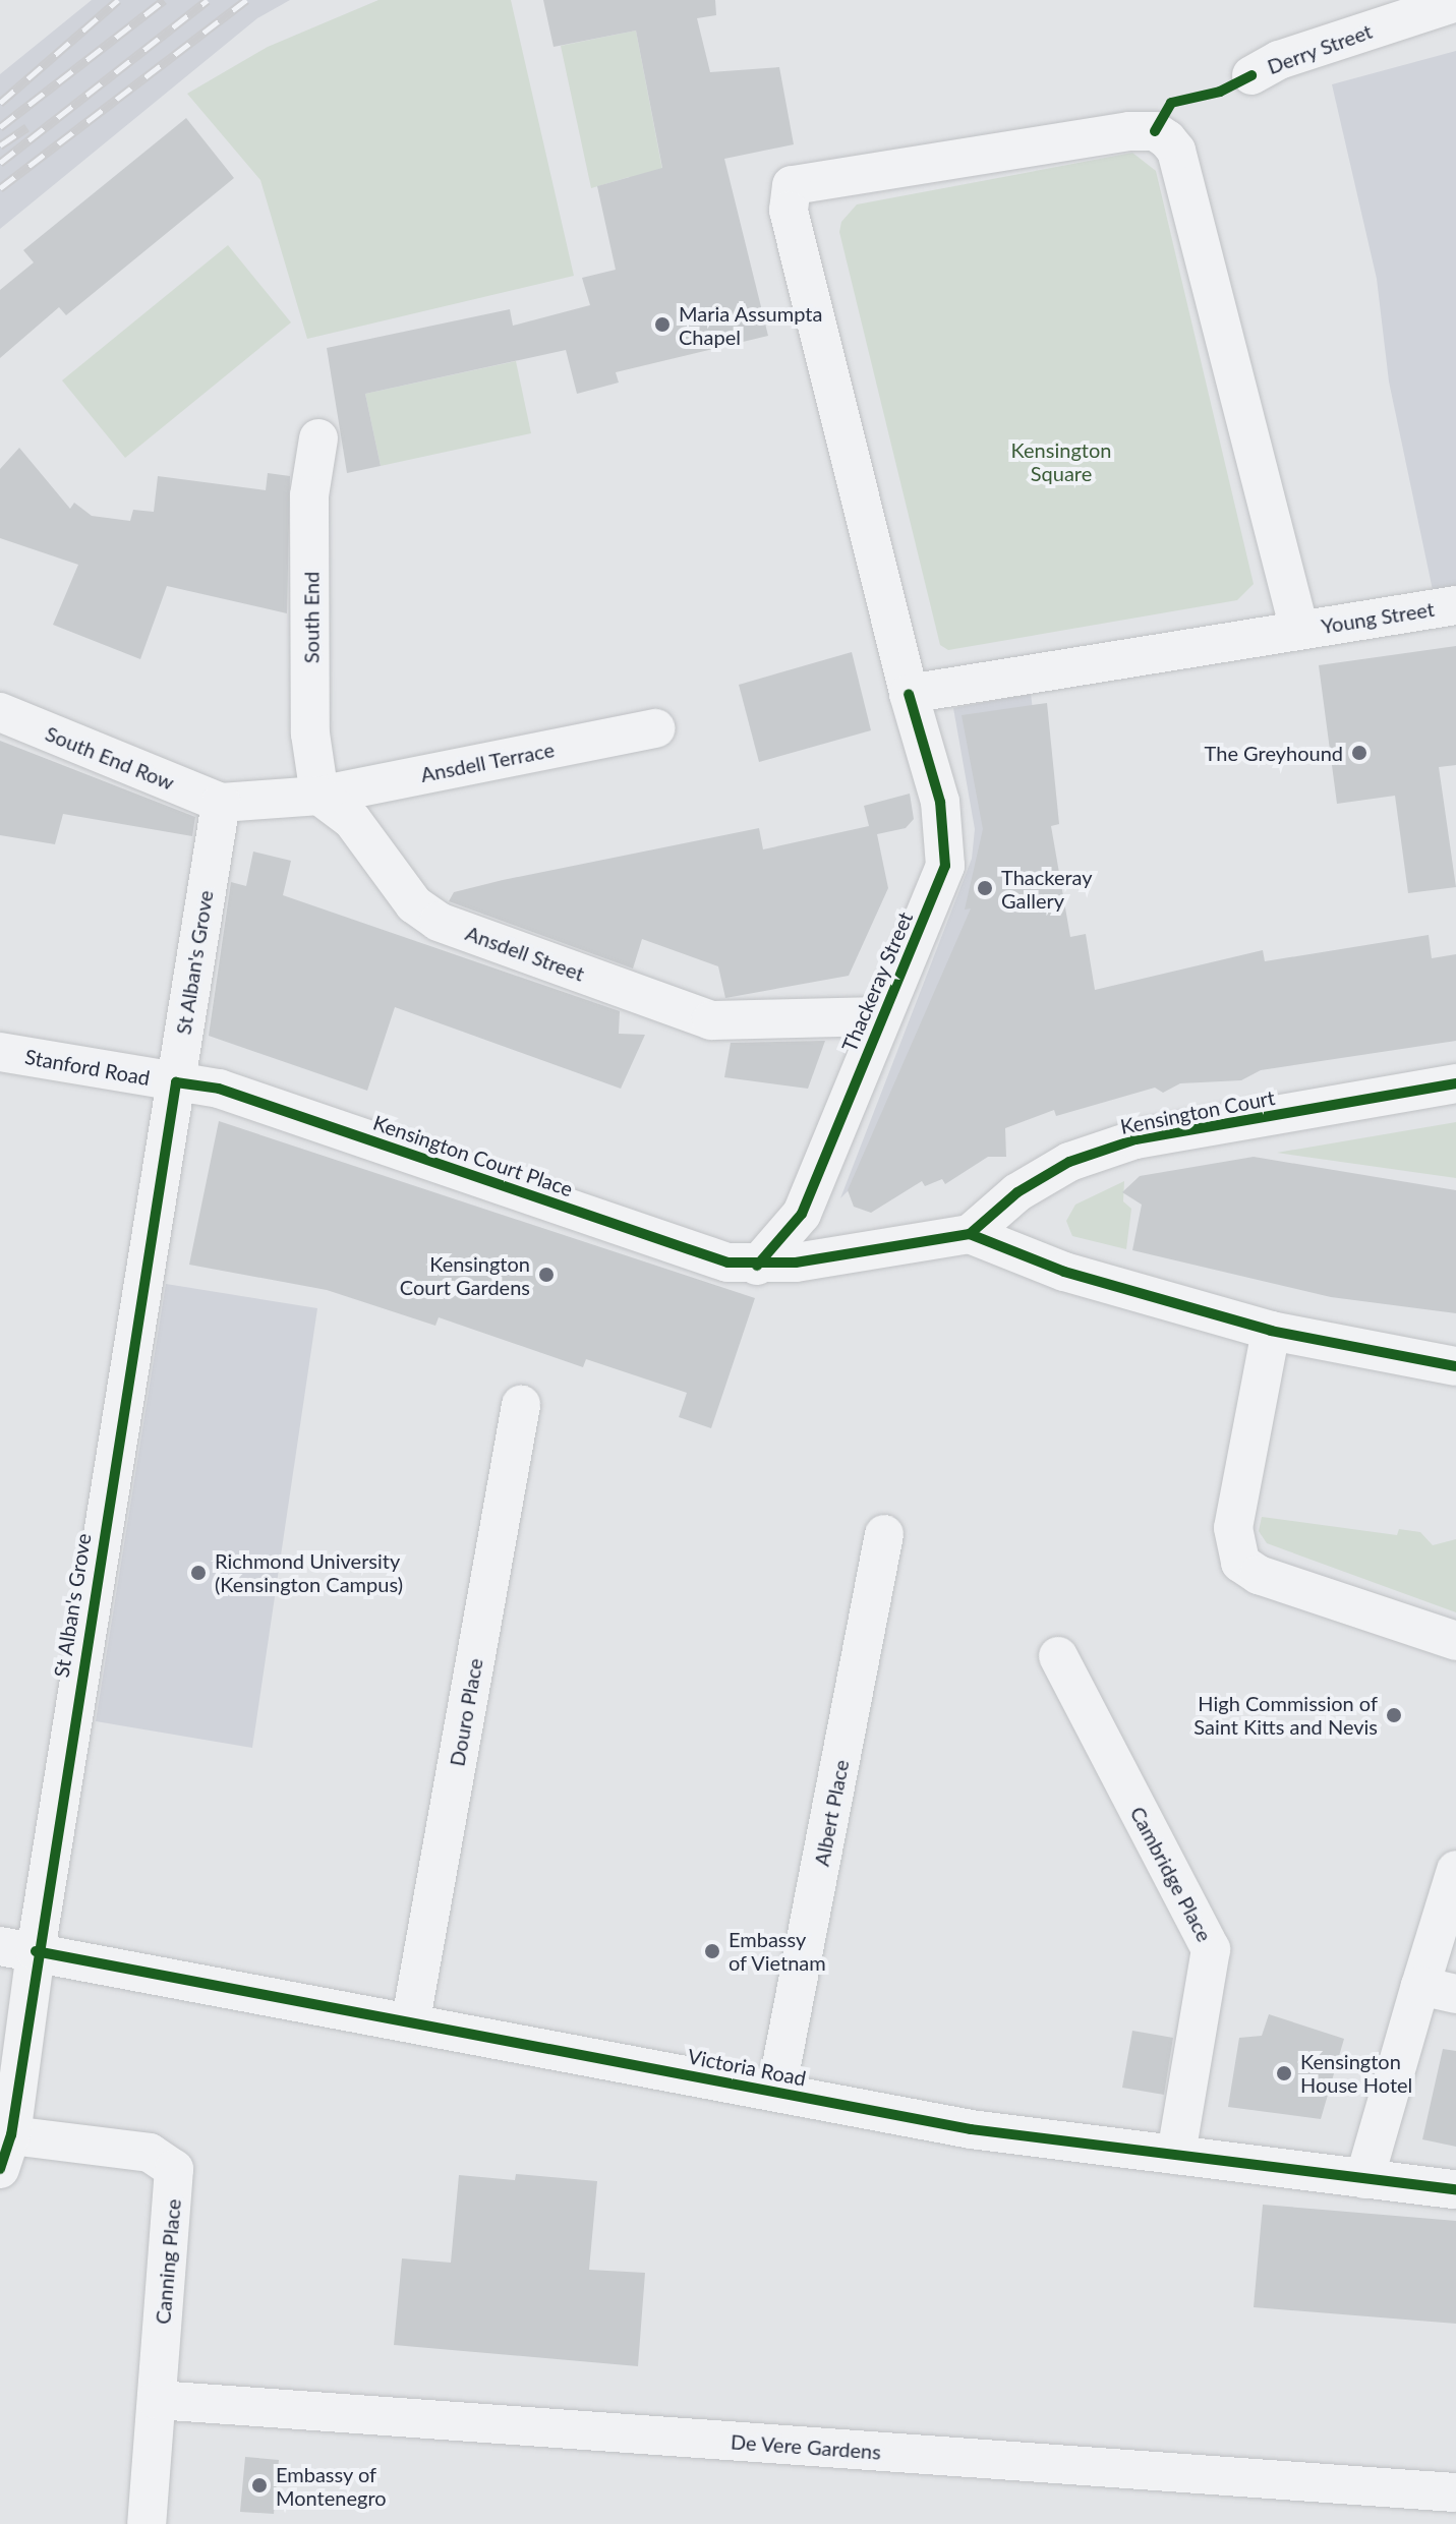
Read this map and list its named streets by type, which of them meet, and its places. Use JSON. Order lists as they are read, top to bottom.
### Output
{
  "streets": {
    "street": [
      "Derry Street",
      "South End",
      "Young Street",
      "South End Row",
      "Ansdell Terrace",
      "Ansdell Street",
      "St Alban's Grove",
      "Thackeray Street",
      "Stanford Road",
      "Kensington Court",
      "Kensington Court Place",
      "Douro Place",
      "Albert Place",
      "Cambridge Place",
      "Victoria Road",
      "Canning Place",
      "De Vere Gardens"
    ]
  },
  "crossings": [
    ["South End", "Ansdell Terrace"],
    ["South End", "Ansdell Street"],
    ["South End Row", "St Alban's Grove"],
    ["Ansdell Terrace", "Ansdell Street"],
    ["Ansdell Street", "Thackeray Street"],
    ["St Alban's Grove", "Stanford Road"],
    ["St Alban's Grove", "Kensington Court Place"],
    ["St Alban's Grove", "Victoria Road"],
    ["St Alban's Grove", "Canning Place"],
    ["Thackeray Street", "Kensington Court Place"],
    ["Stanford Road", "Kensington Court Place"],
    ["Douro Place", "Victoria Road"],
    ["Albert Place", "Victoria Road"],
    ["Cambridge Place", "Victoria Road"],
    ["Canning Place", "De Vere Gardens"]
  ],
  "parks": ["Kensington Square"],
  "places": [
    "Maria Assumpta Chapel",
    "The Greyhound",
    "Thackeray Gallery",
    "Kensington Court Gardens",
    "Richmond University (Kensington Campus)",
    "High Commission of Saint Kitts and Nevis",
    "Embassy of Vietnam",
    "Kensington House Hotel",
    "Embassy of Montenegro"
  ]
}
